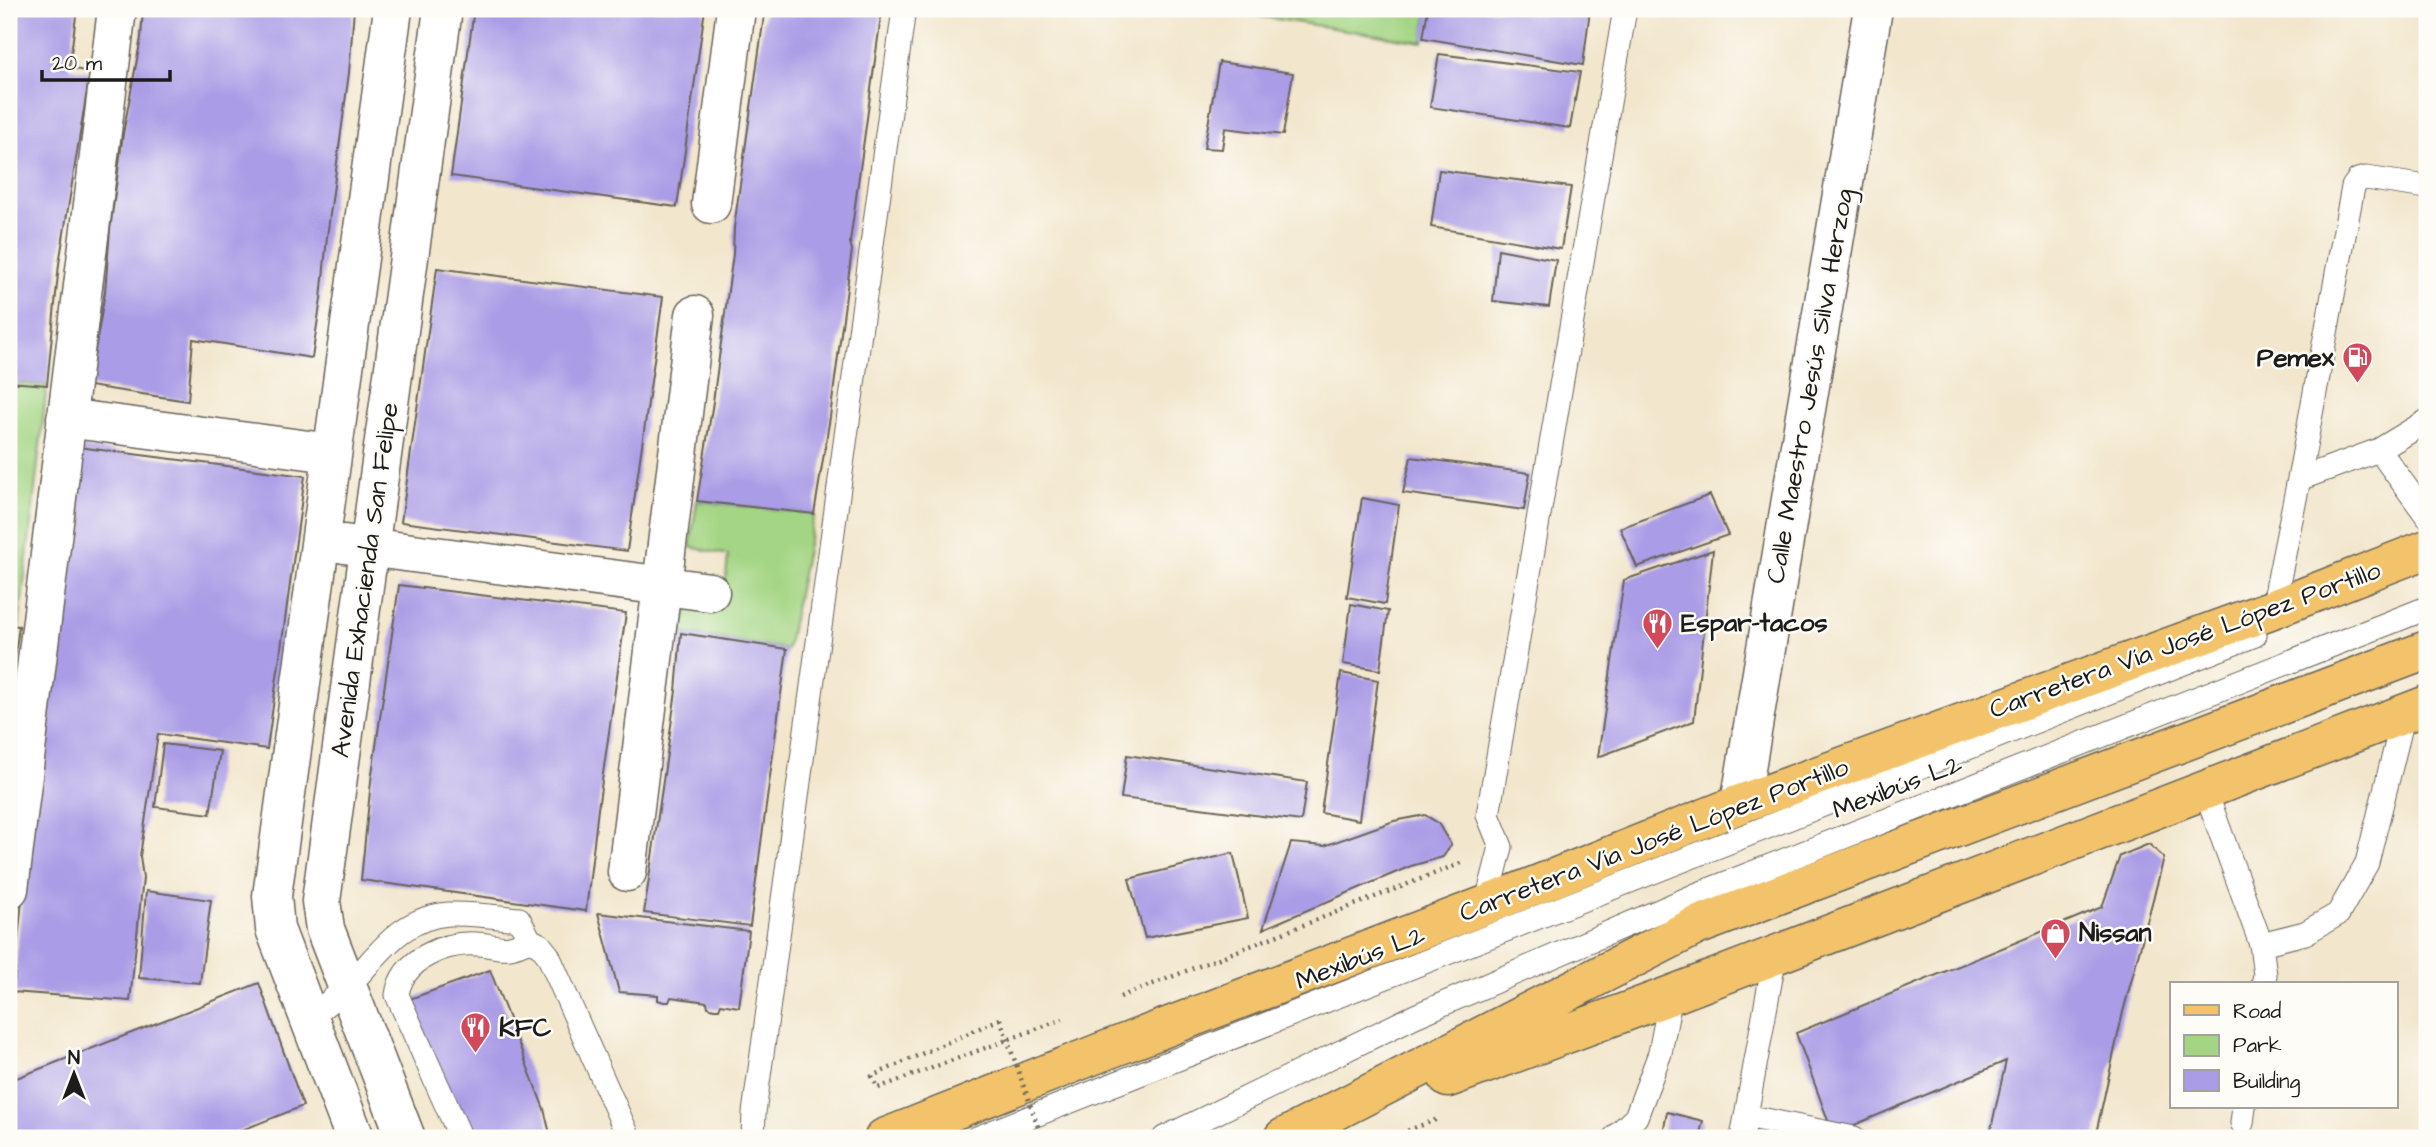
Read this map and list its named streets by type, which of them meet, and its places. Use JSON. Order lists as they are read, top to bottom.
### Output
{
  "streets": {
    "main road": ["Carretera Vía José López Portillo"],
    "street": ["Calle Maestro Jesús Silva Herzog", "Avenida Exhacienda San Felipe"],
    "lane": ["Mexibús L2"]
  },
  "crossings": [
    ["Calle Maestro Jesús Silva Herzog", "Carretera Vía José López Portillo"]
  ],
  "places": {
    "fuel station": ["Pemex"],
    "restaurant": ["Espar-tacos", "KFC"],
    "shop": ["Nissan"]
  },
  "legend": ["Road", "Park", "Building"],
  "scale_bar": "20 m",
  "north": "top"
}
